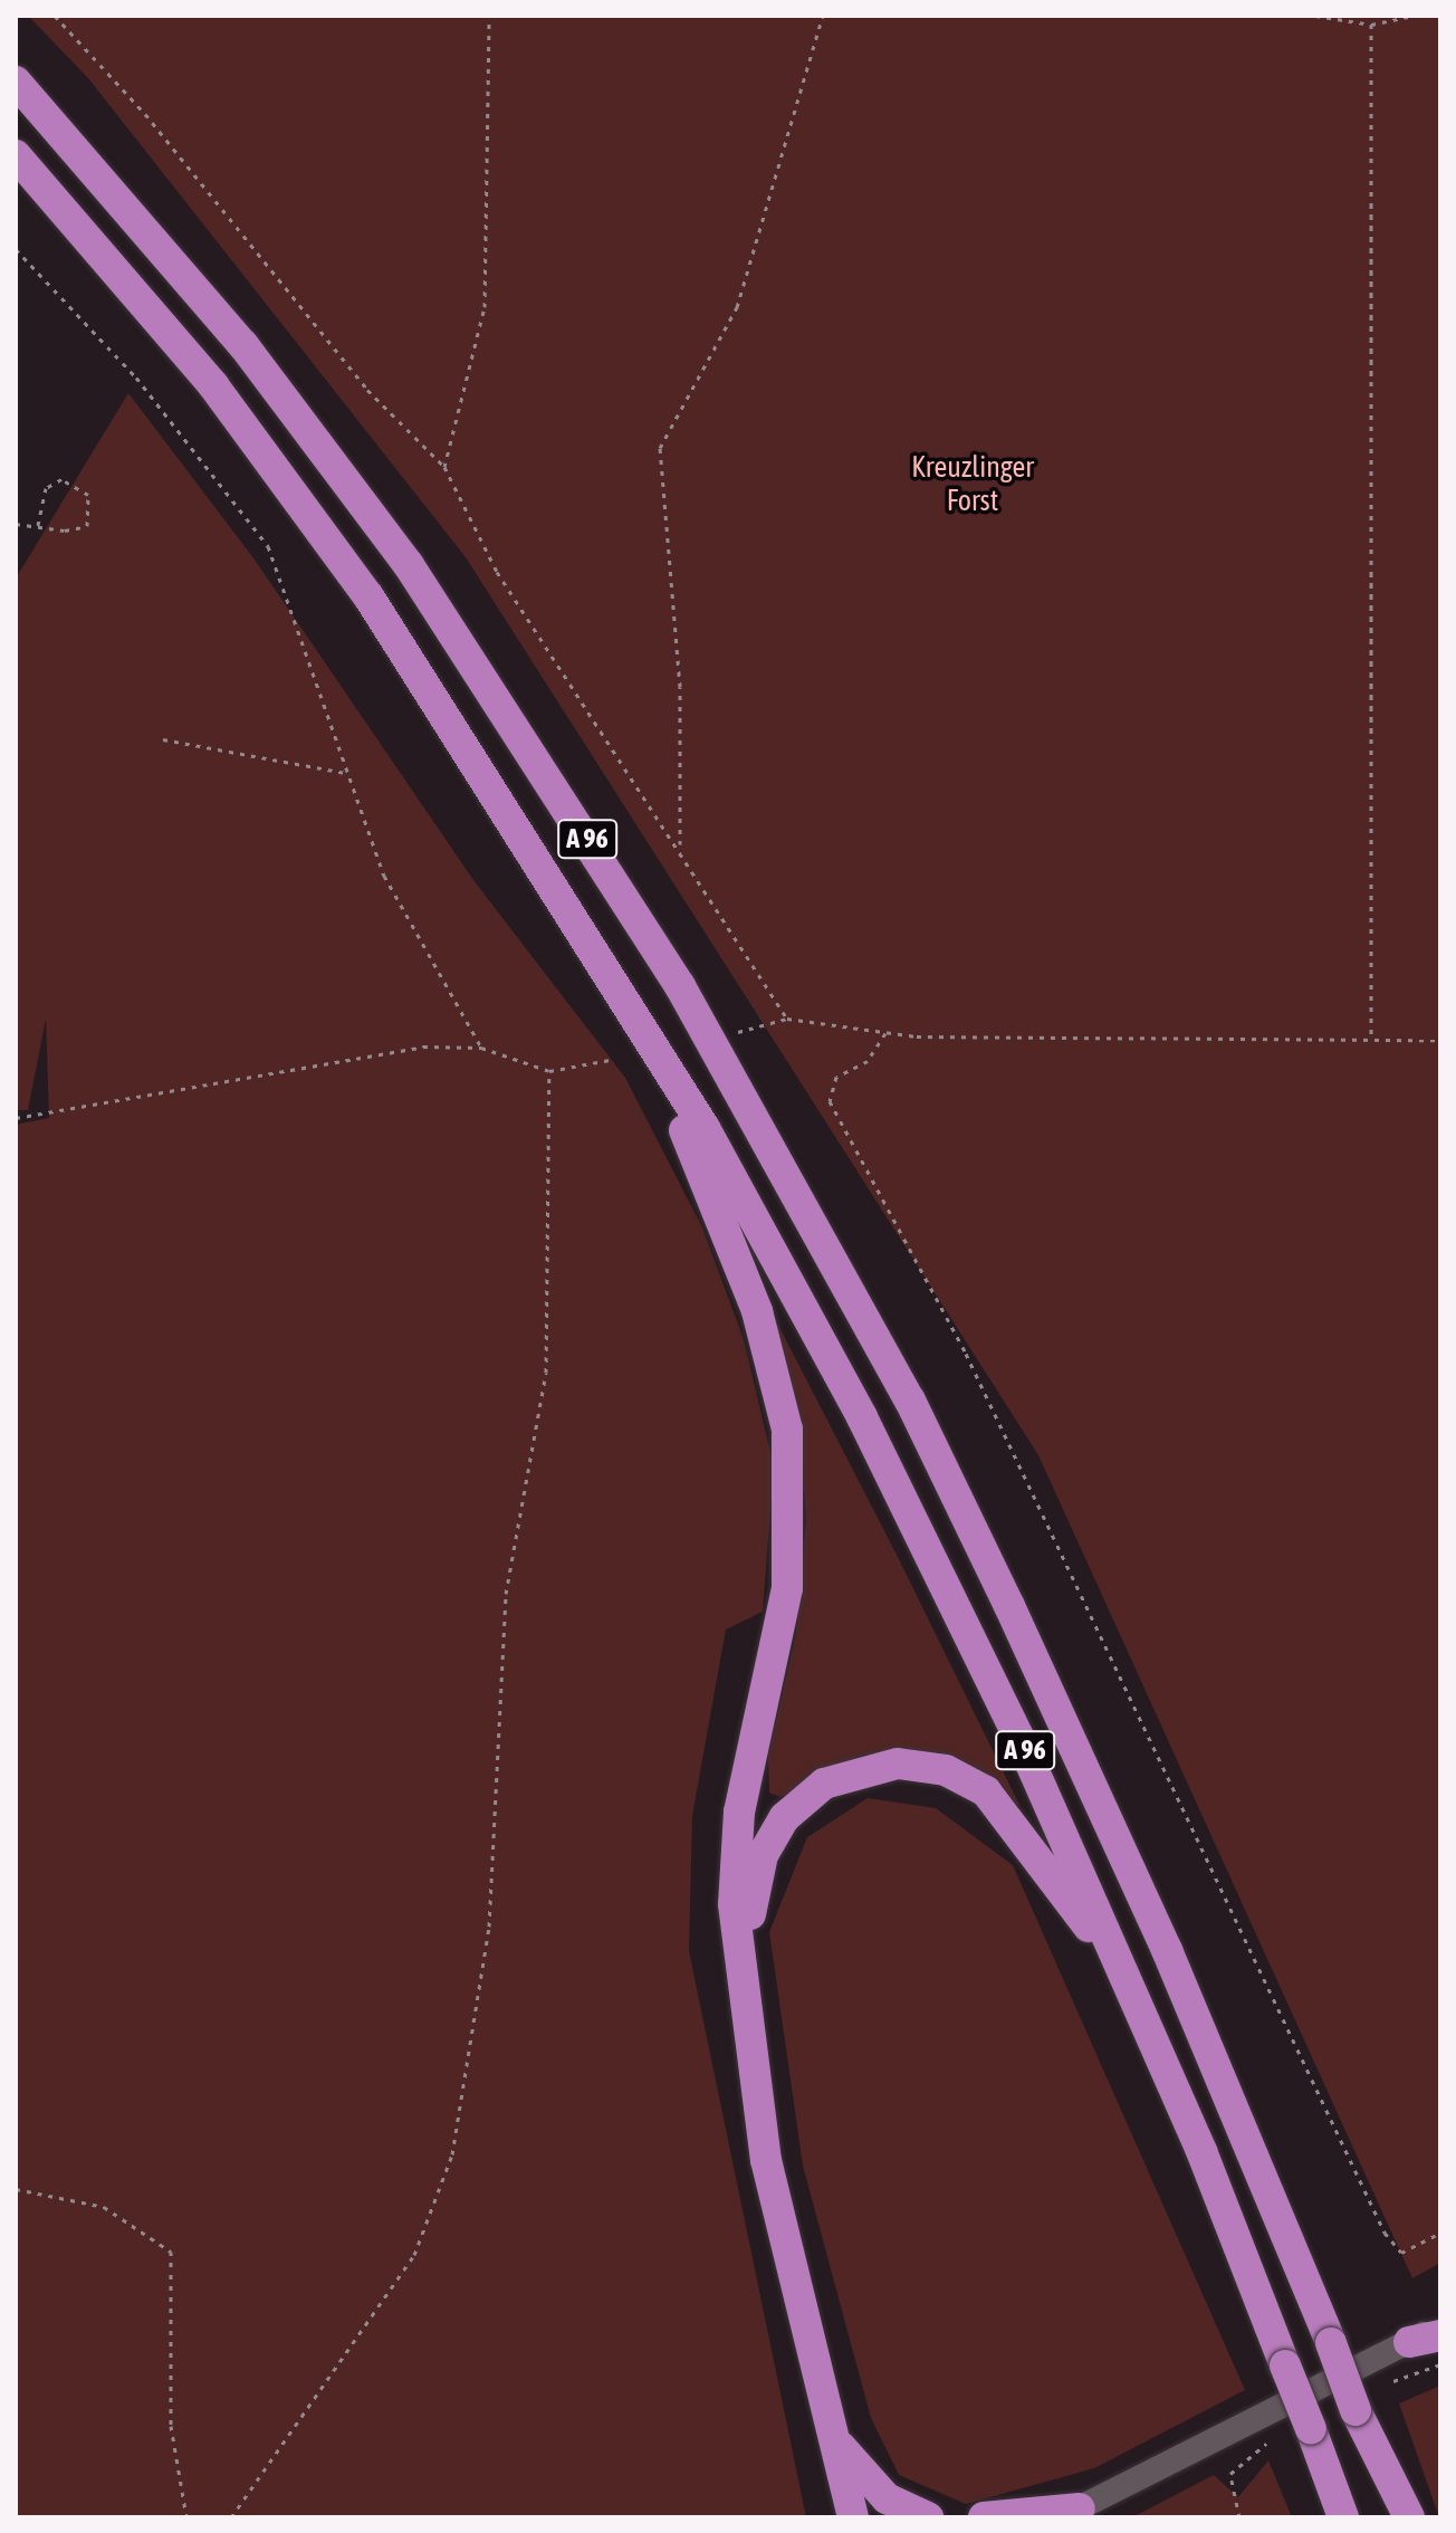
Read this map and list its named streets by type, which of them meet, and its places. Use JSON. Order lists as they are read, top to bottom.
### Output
{
  "streets": {
    "highway": ["A 96"]
  },
  "parks": ["Kreuzlinger Forst"]
}
